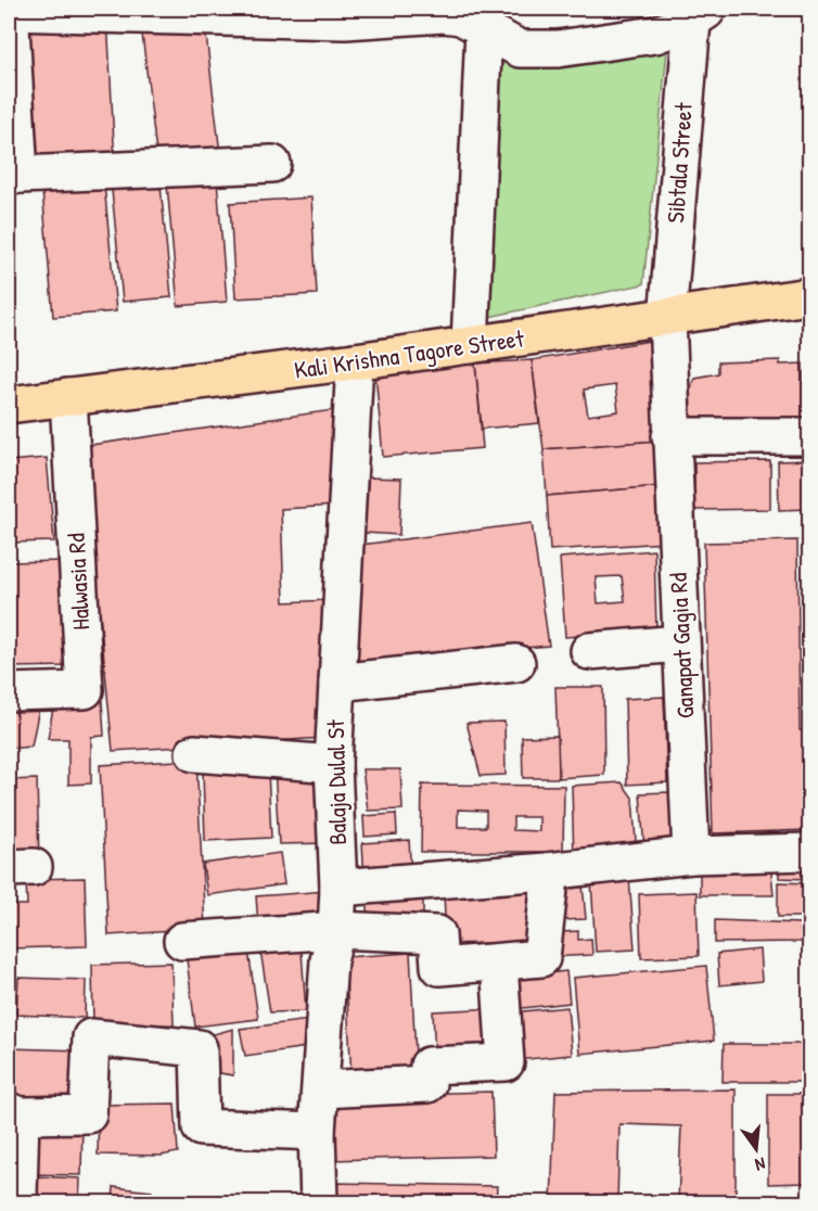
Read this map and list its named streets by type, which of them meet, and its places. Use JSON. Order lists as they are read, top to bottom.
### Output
{
  "streets": {
    "main road": ["Kali Krishna Tagore Street"],
    "street": [
      "Sibtala Street",
      "Halwasia Rd",
      "Ganapat Gagia Rd",
      "Balaja Dulal St"
    ]
  },
  "crossings": [
    ["Sibtala Street", "Kali Krishna Tagore Street"],
    ["Sibtala Street", "Ganapat Gagia Rd"],
    ["Kali Krishna Tagore Street", "Halwasia Rd"],
    ["Kali Krishna Tagore Street", "Ganapat Gagia Rd"],
    ["Kali Krishna Tagore Street", "Balaja Dulal St"]
  ],
  "north": "bottom"
}
